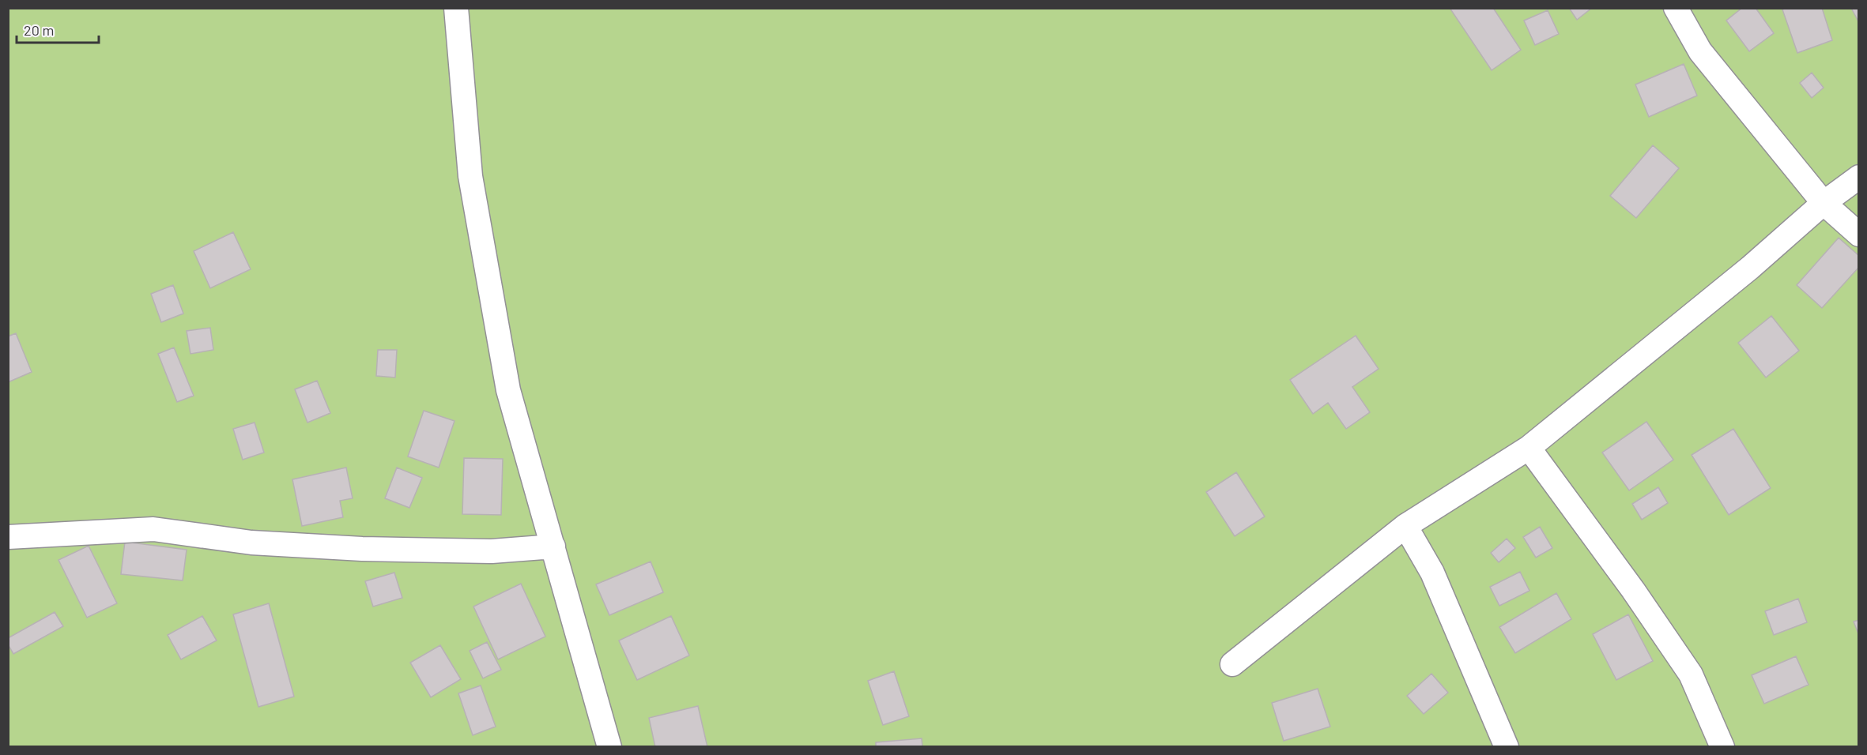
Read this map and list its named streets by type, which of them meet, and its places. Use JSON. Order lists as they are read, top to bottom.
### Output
{
  "scale_bar": "20 m"
}
